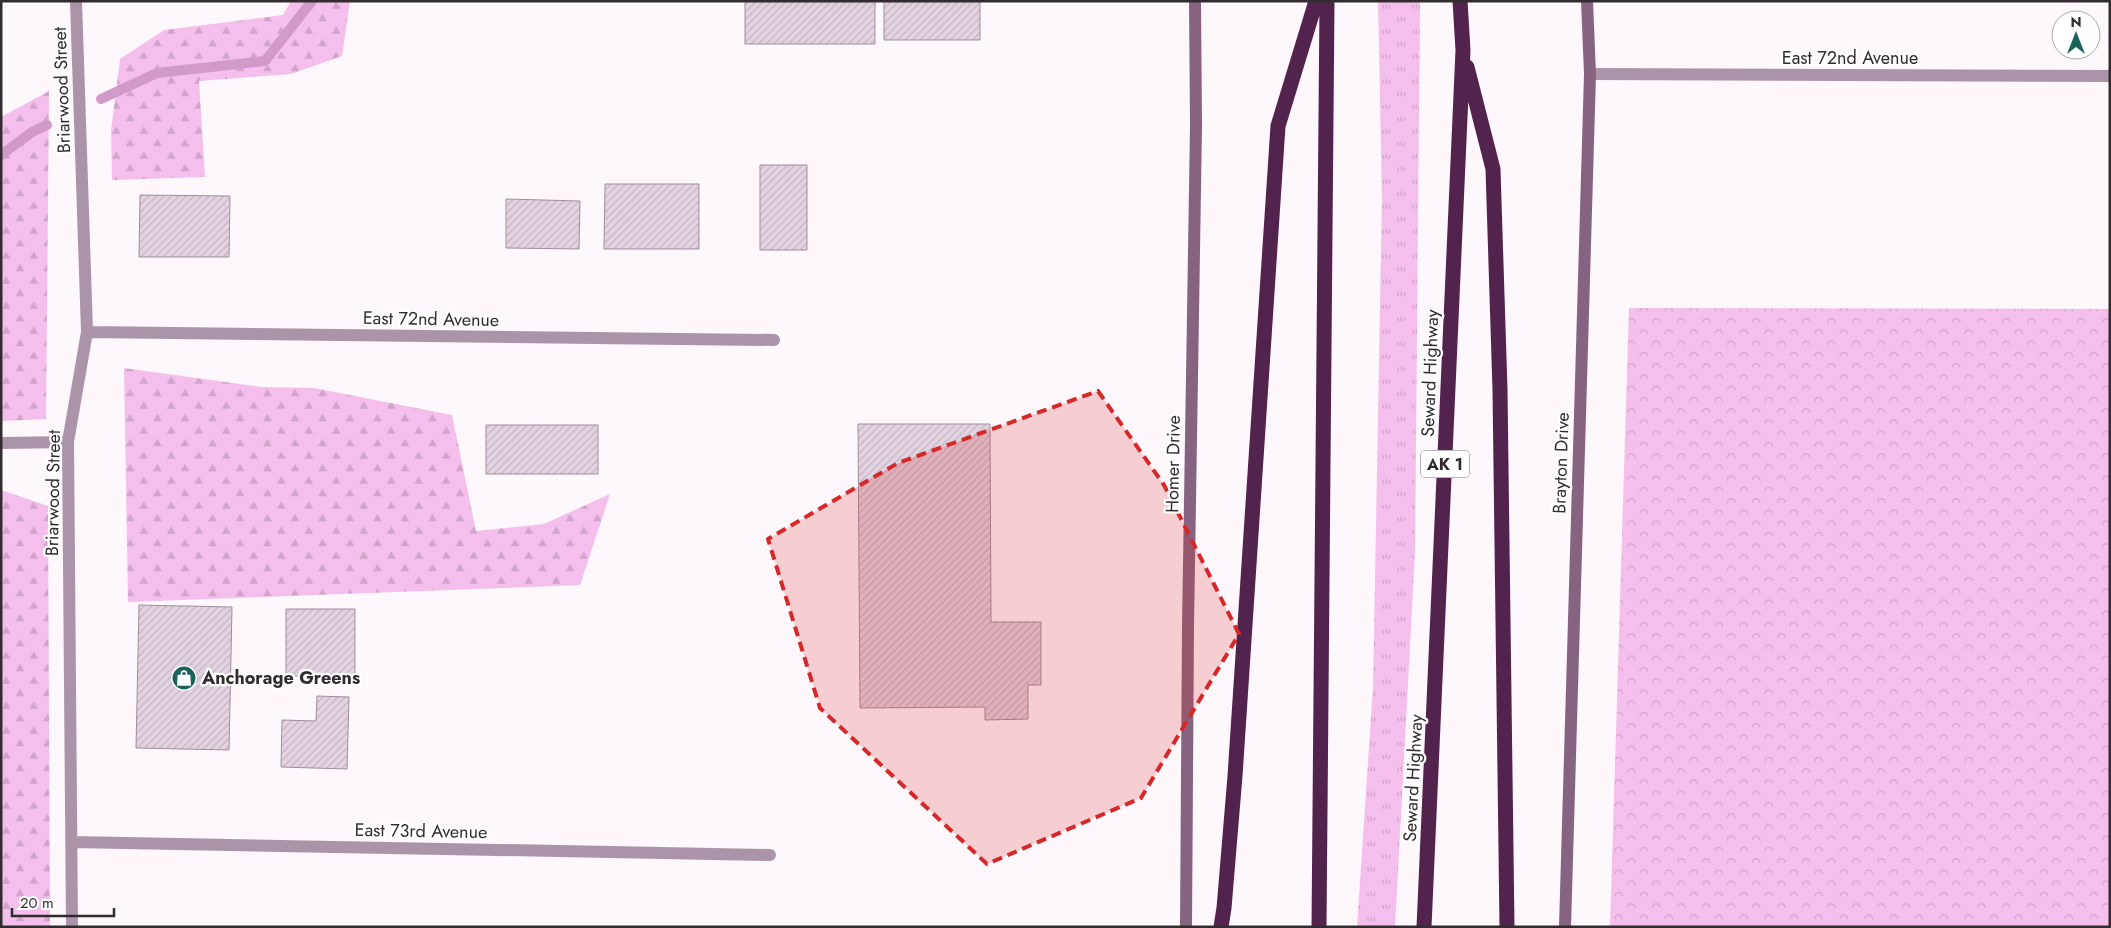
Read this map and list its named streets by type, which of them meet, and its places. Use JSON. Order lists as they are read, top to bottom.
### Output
{
  "streets": {
    "highway": ["Seward Highway", "AK 1"],
    "street": [
      "East 72nd Avenue",
      "Briarwood Street",
      "Brayton Drive",
      "Homer Drive",
      "East 73rd Avenue"
    ]
  },
  "crossings": [
    ["East 72nd Avenue", "Briarwood Street"],
    ["East 72nd Avenue", "Brayton Drive"],
    ["Briarwood Street", "East 73rd Avenue"]
  ],
  "places": {
    "shop": ["Anchorage Greens"]
  },
  "scale_bar": "20 m",
  "north": "top"
}
